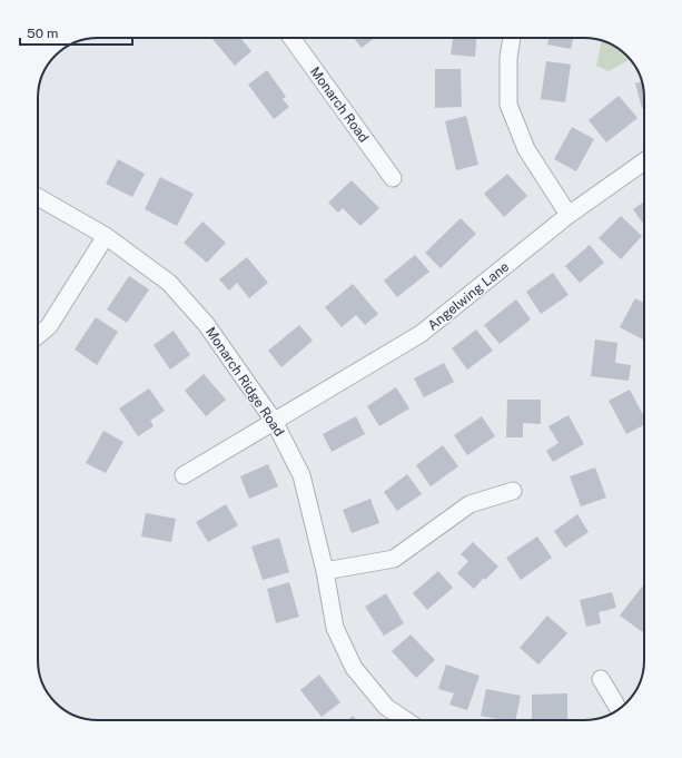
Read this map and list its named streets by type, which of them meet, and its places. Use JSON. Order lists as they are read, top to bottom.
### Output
{
  "streets": {
    "street": ["Monarch Road", "Angelwing Lane", "Monarch Ridge Road"]
  },
  "crossings": [
    ["Angelwing Lane", "Monarch Ridge Road"]
  ],
  "scale_bar": "50 m"
}
